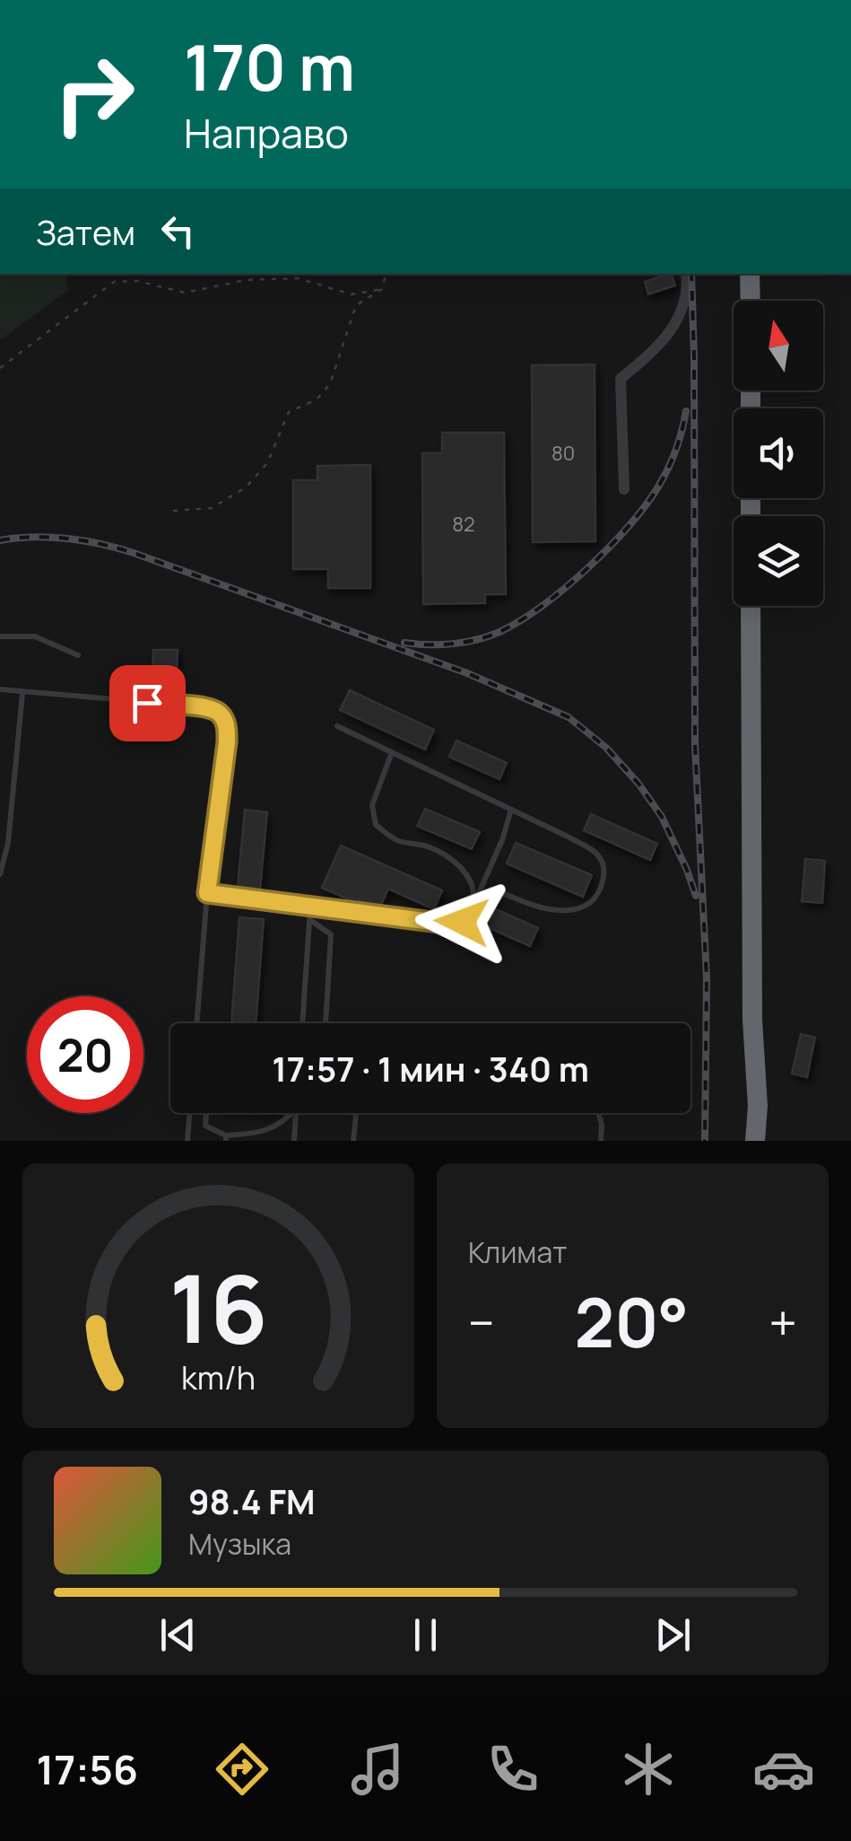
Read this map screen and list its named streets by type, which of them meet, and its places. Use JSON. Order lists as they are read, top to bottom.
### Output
{
  "house_numbers": ["80", "82"],
  "north": "top",
  "page": {
    "turn": ["170 m", "Направо"],
    "then": "Затем",
    "limit": "20",
    "trip": "17:57 · 1 мин · 340 m",
    "tile": "Климат",
    "heat": ["−", "20°", "+"],
    "song": ["98.4 FM", "Музыка"],
    "tabs": "17:56",
    "gauge": ["16", "km/h"]
  }
}
